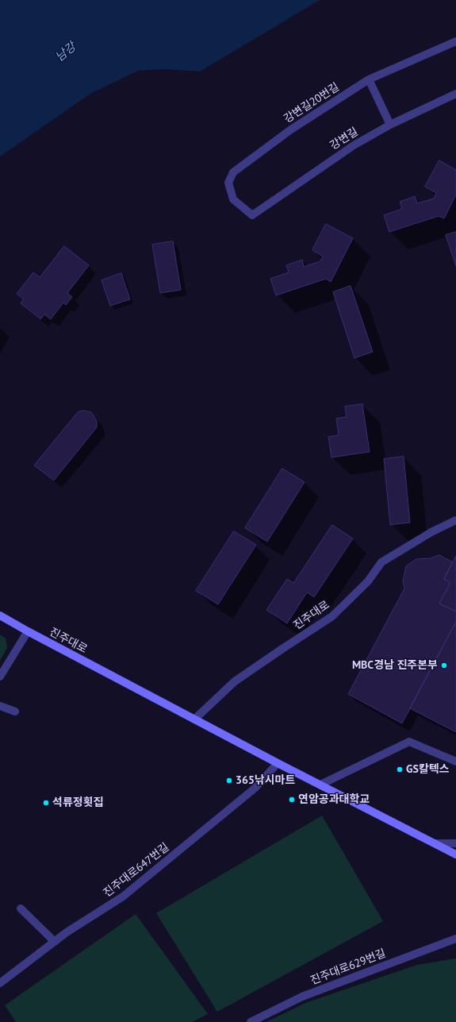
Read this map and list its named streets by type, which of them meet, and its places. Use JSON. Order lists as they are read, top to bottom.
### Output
{
  "streets": {
    "street": [
      "강변길20번길",
      "강변길",
      "진주대로",
      "진주대로647번길",
      "진주대로629번길"
    ]
  },
  "crossings": [
    ["강변길20번길", "강변길"],
    ["진주대로", "진주대로647번길"]
  ],
  "water": ["남강"],
  "places": [
    "MBC경남 진주본부",
    "GS칼텍스",
    "365낚시마트",
    "연암공과대학교",
    "석류정횟집"
  ]
}
